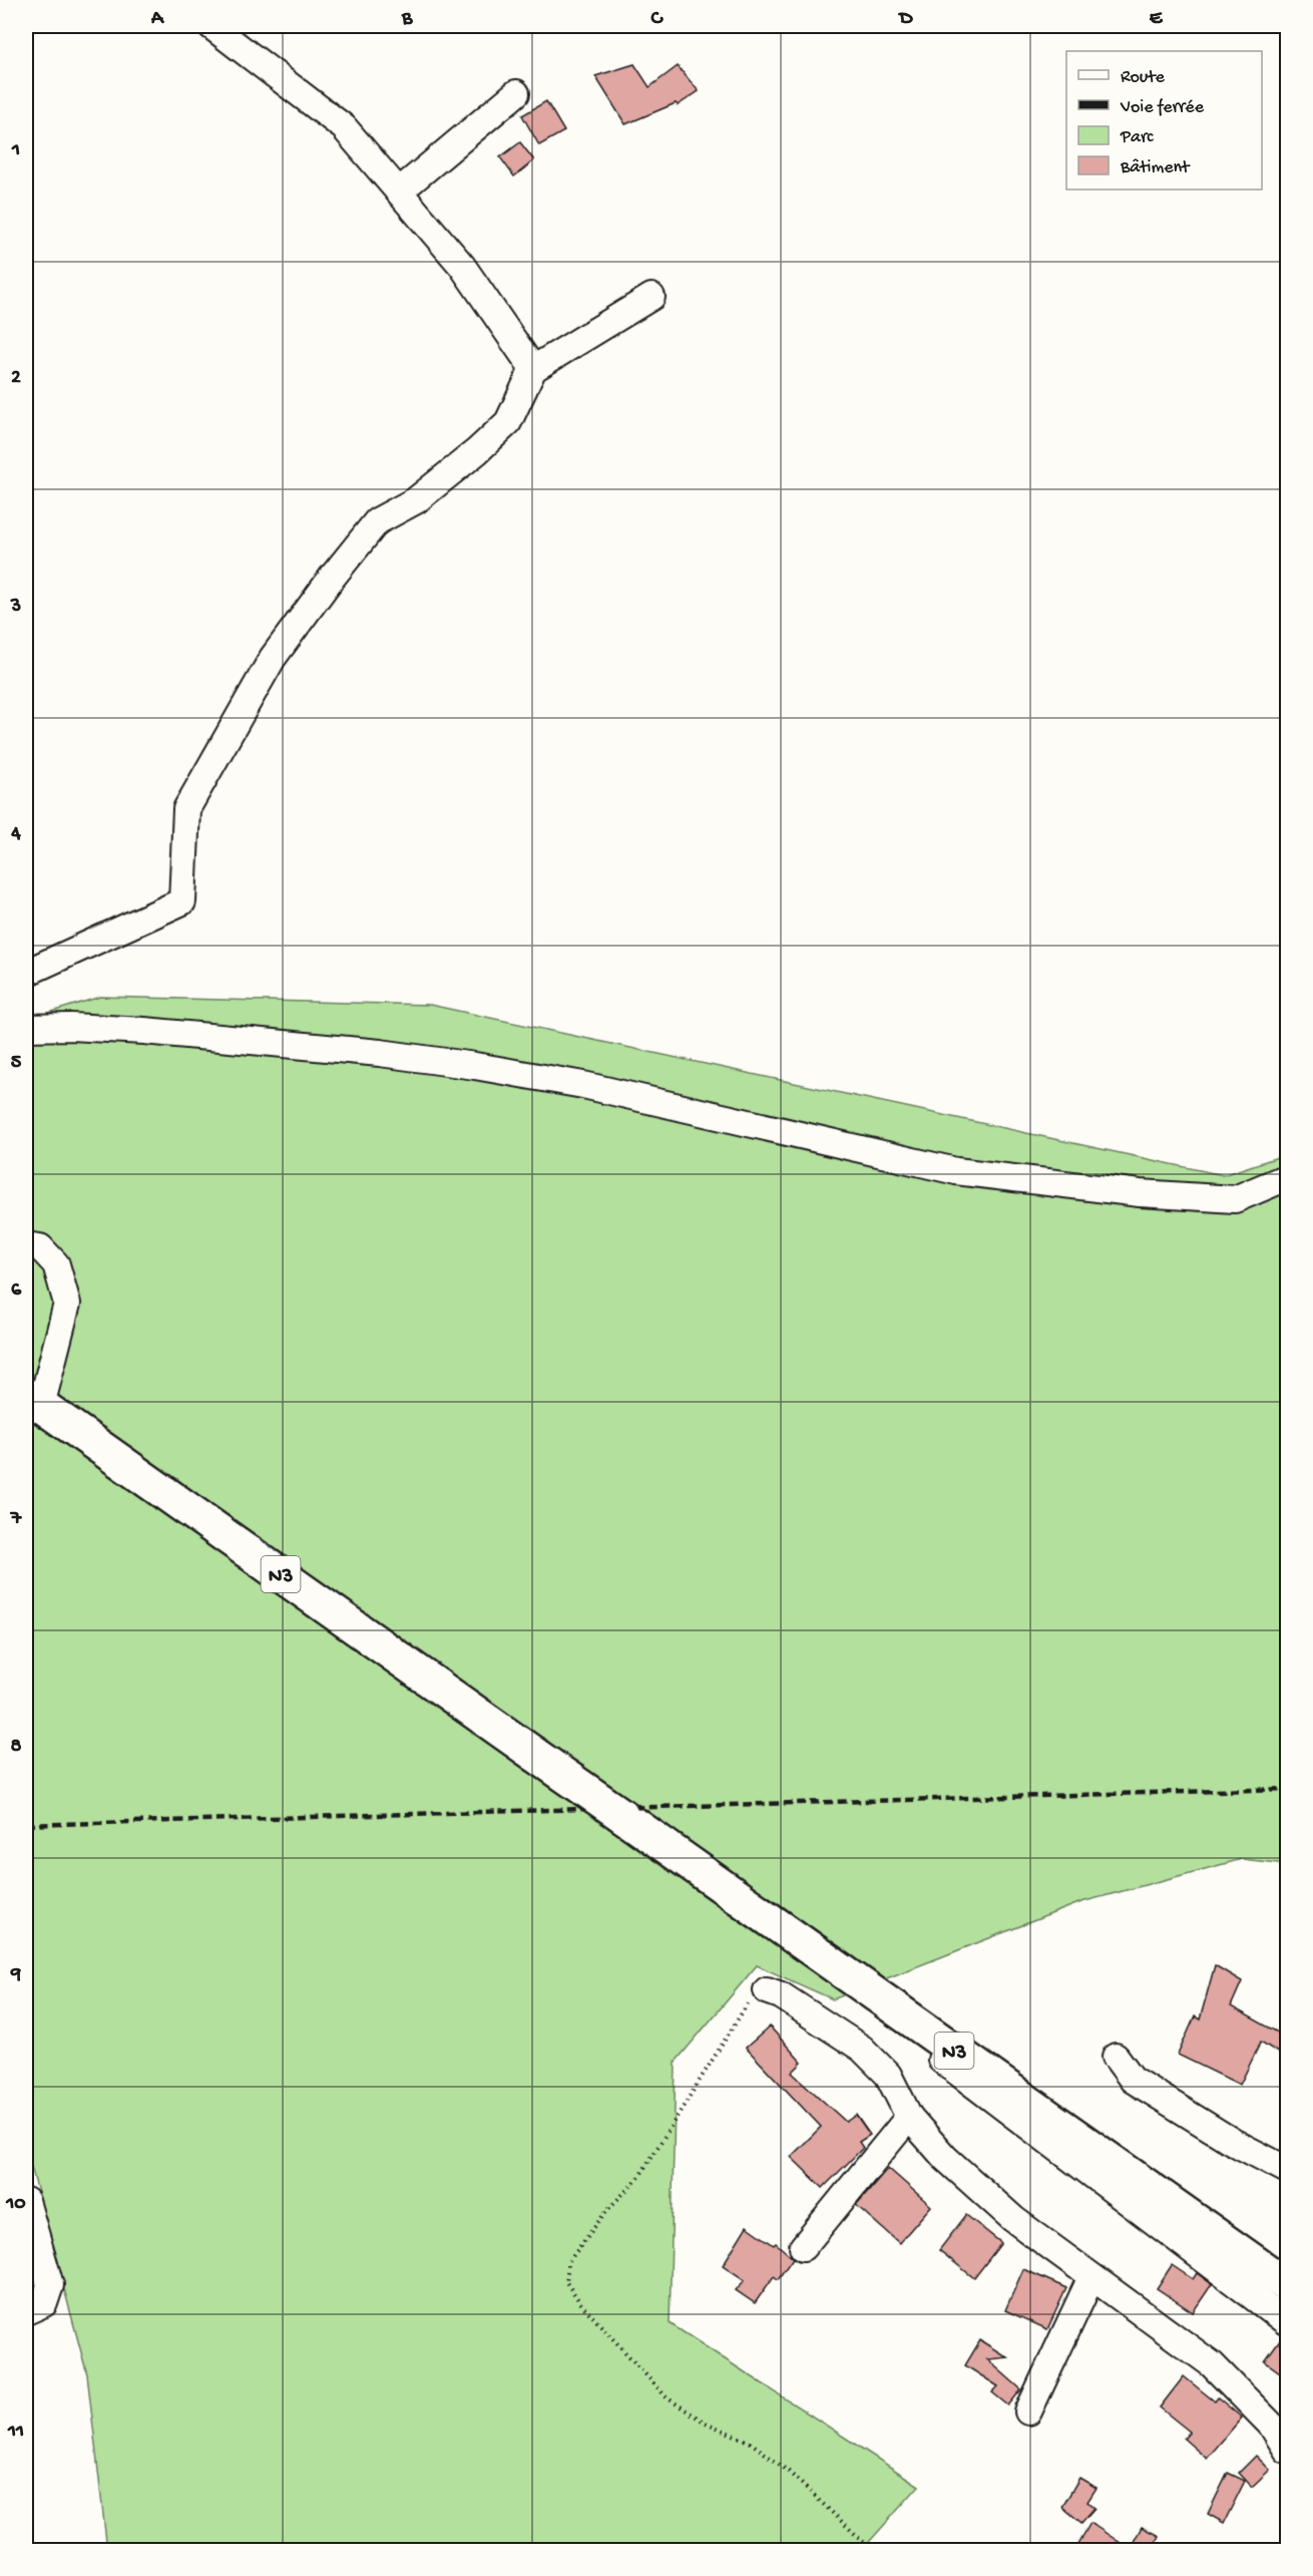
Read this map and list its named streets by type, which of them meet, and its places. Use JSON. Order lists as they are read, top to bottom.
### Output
{
  "streets": {
    "highway": ["N3"]
  },
  "legend": [
    "Route",
    "Voie ferrée",
    "Parc",
    "Bâtiment"
  ],
  "grid": {
    "columns": [
      "A",
      "B",
      "C",
      "D",
      "E"
    ],
    "rows": [
      "1",
      "2",
      "3",
      "4",
      "5",
      "6",
      "7",
      "8",
      "9",
      "10",
      "11"
    ]
  }
}
